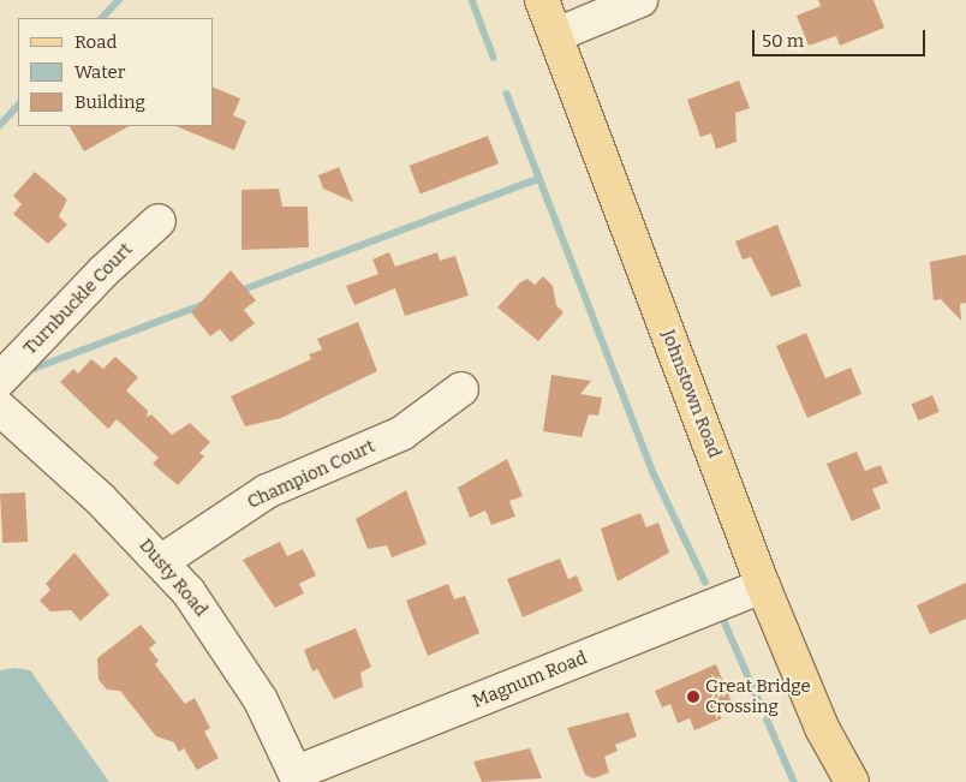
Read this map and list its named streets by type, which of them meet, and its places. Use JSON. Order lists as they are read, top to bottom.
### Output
{
  "streets": {
    "main road": ["Johnstown Road"],
    "street": [
      "Turnbuckle Court",
      "Champion Court",
      "Dusty Road",
      "Magnum Road"
    ]
  },
  "crossings": [
    ["Johnstown Road", "Magnum Road"],
    ["Champion Court", "Dusty Road"],
    ["Dusty Road", "Magnum Road"]
  ],
  "places": ["Great Bridge Crossing"],
  "legend": ["Road", "Water", "Building"],
  "scale_bar": "50 m"
}
